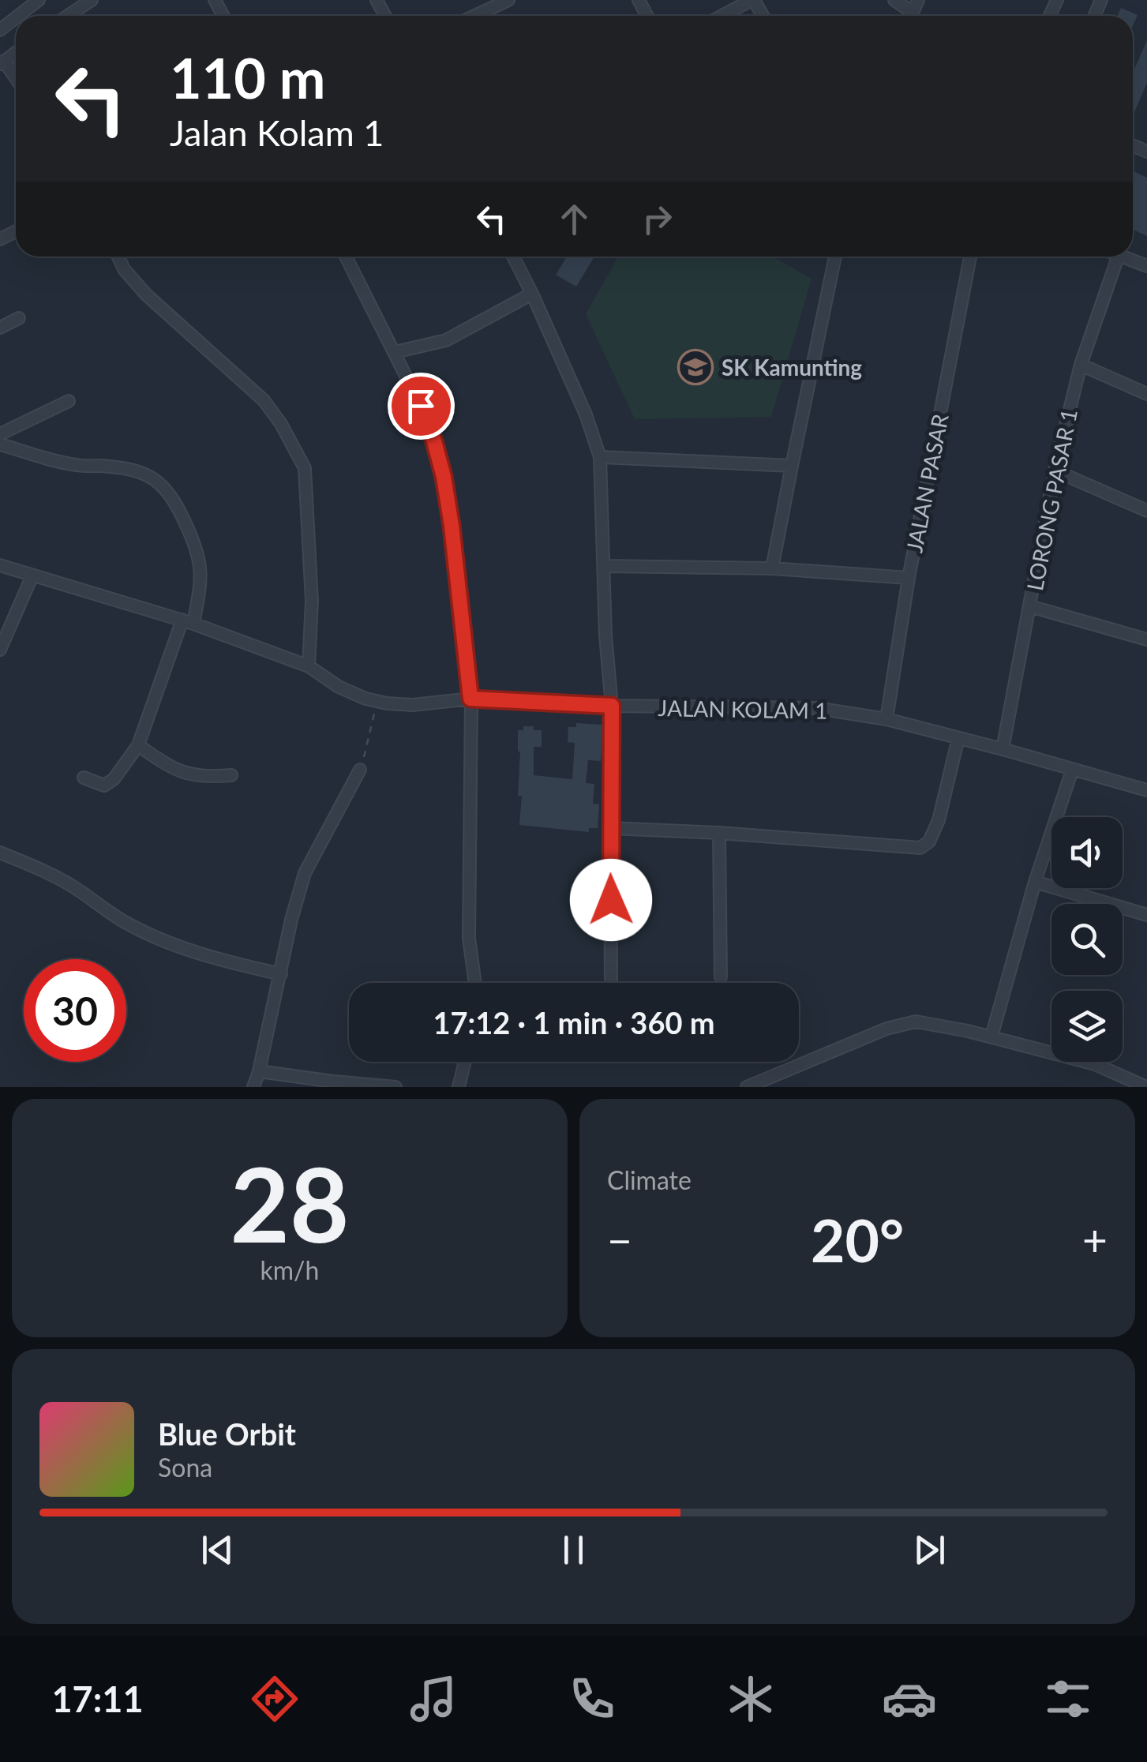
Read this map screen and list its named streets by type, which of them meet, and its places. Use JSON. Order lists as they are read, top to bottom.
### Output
{
  "streets": {
    "street": ["JALAN PASAR", "LORONG PASAR 1", "JALAN KOLAM 1"]
  },
  "crossings": [
    ["JALAN PASAR", "JALAN KOLAM 1"],
    ["LORONG PASAR 1", "JALAN KOLAM 1"]
  ],
  "places": {
    "school or university": ["SK Kamunting"]
  },
  "page": {
    "turn": ["110 m", "Jalan Kolam 1"],
    "limit": "30",
    "trip": "17:12 · 1 min · 360 m",
    "tile": [
      ["28", "km/h"],
      "Climate"
    ],
    "heat": ["−", "20°", "+"],
    "song": ["Blue Orbit", "Sona"],
    "tabs": "17:11"
  }
}
